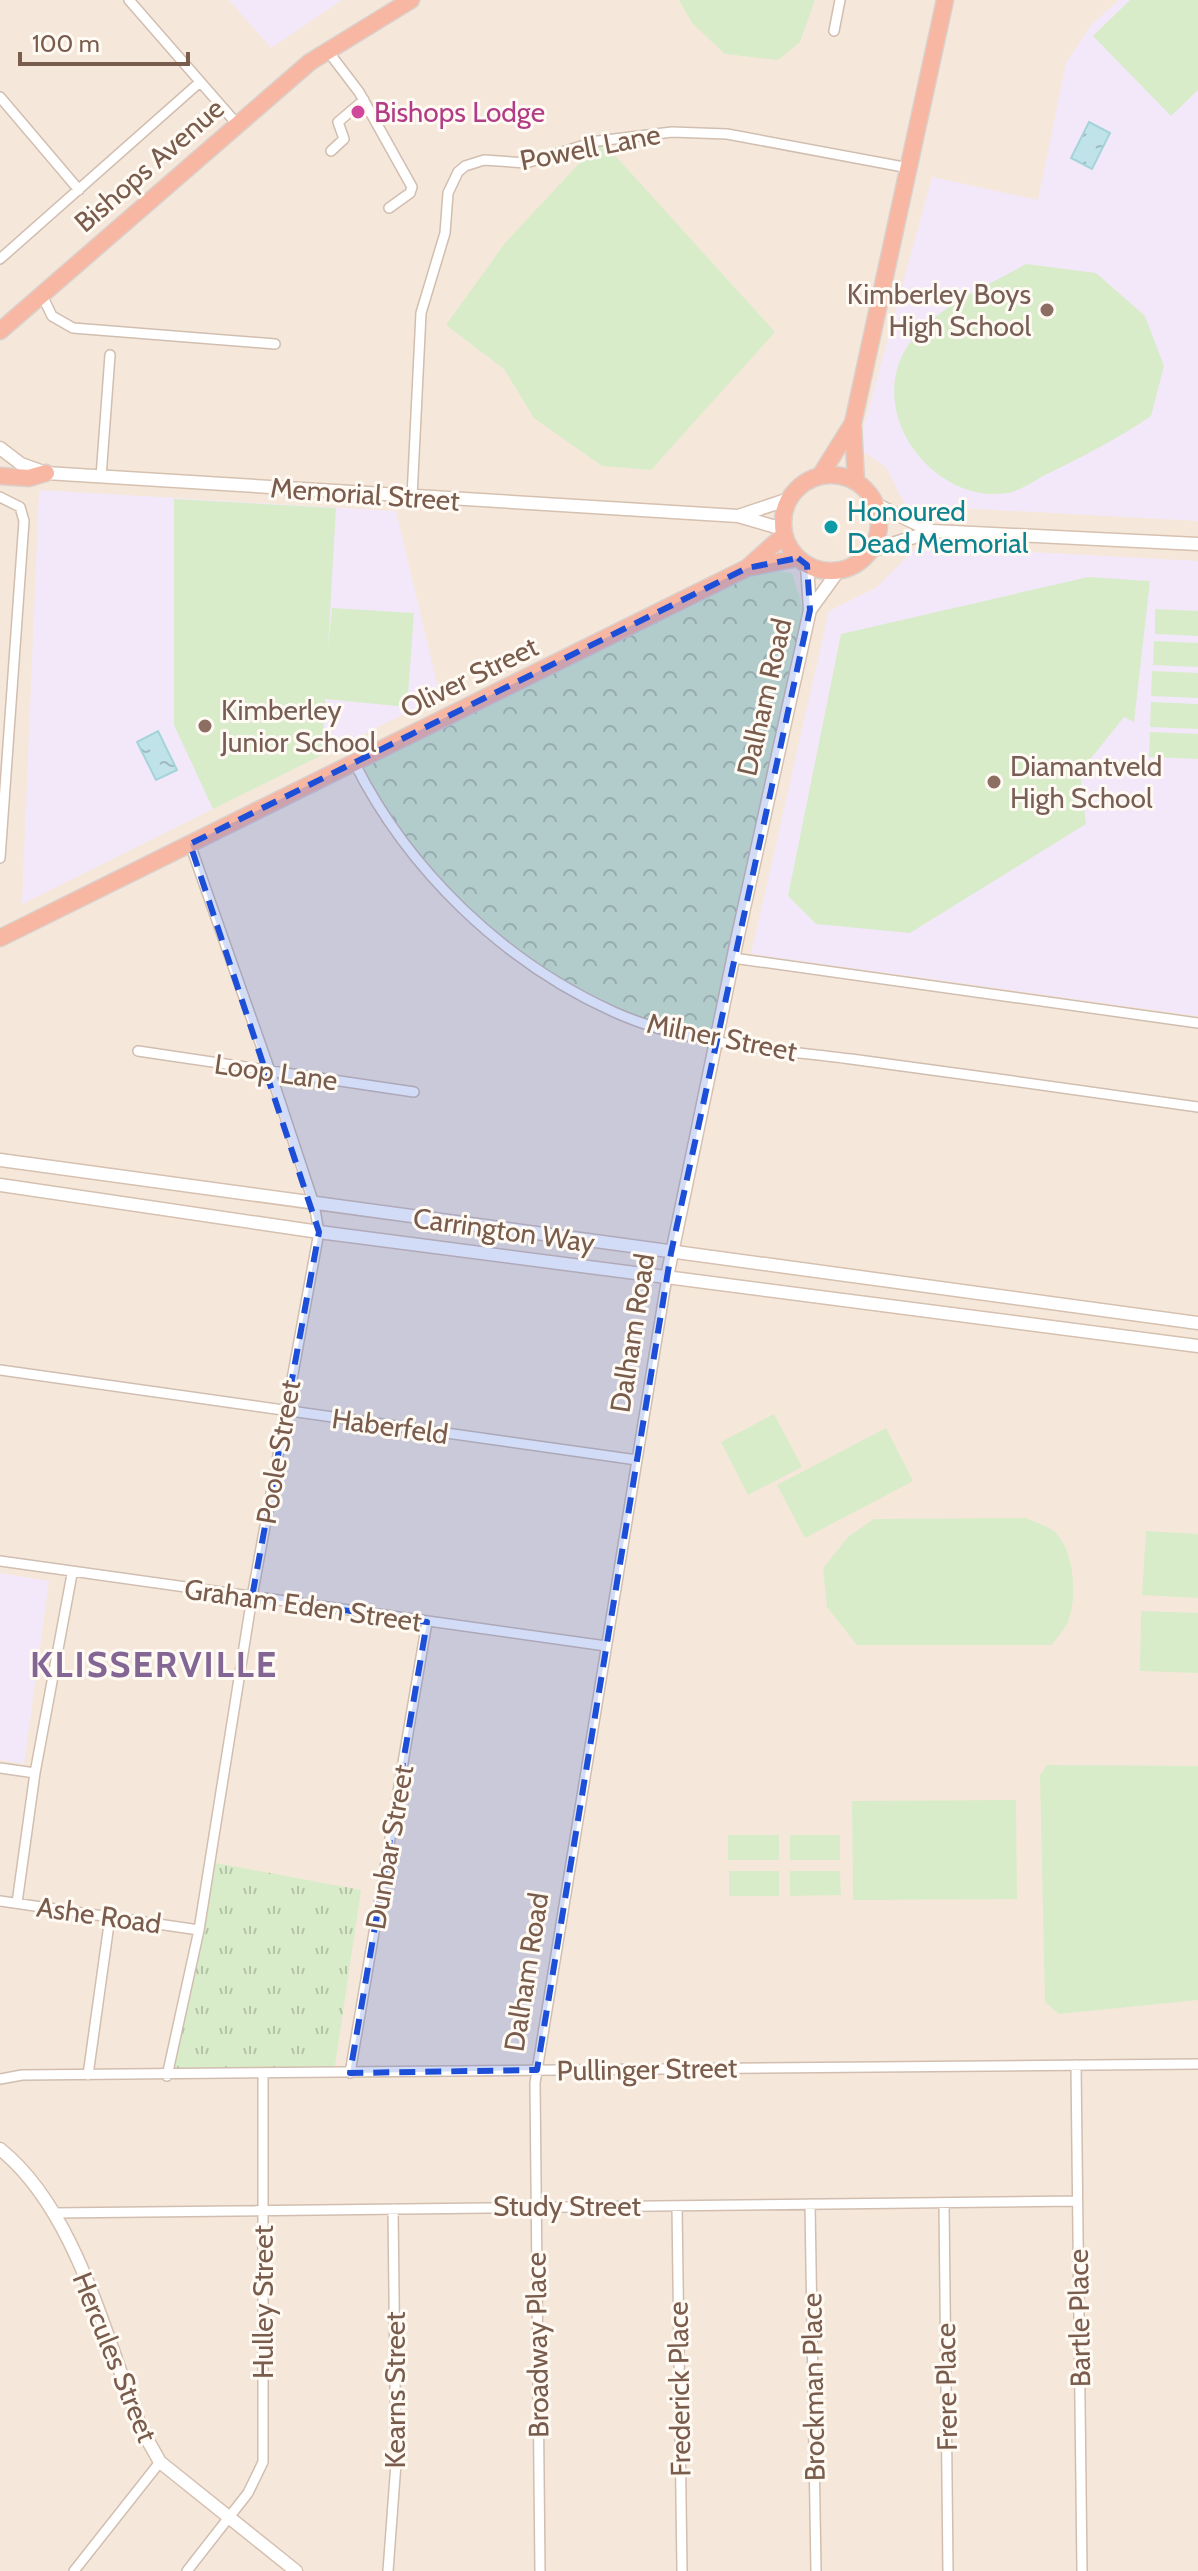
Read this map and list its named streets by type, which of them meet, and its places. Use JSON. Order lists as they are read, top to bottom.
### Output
{
  "streets": {
    "highway": ["Bishops Avenue", "Oliver Street"],
    "street": [
      "Powell Lane",
      "Memorial Street",
      "Dalham Road",
      "Milner Street",
      "Loop Lane",
      "Carrington Way",
      "Haberfeld",
      "Poole Street",
      "Graham Eden Street",
      "Dunbar Street",
      "Ashe Road",
      "Pullinger Street",
      "Study Street",
      "Hulley Street",
      "Bartle Place",
      "Broadway Place",
      "Hercules Street",
      "Brockman Place",
      "Frere Place",
      "Frederick Place",
      "Kearns Street"
    ]
  },
  "crossings": [
    ["Powell Lane", "Memorial Street"],
    ["Memorial Street", "Oliver Street"],
    ["Memorial Street", "Dalham Road"],
    ["Oliver Street", "Dalham Road"],
    ["Oliver Street", "Milner Street"],
    ["Oliver Street", "Poole Street"],
    ["Dalham Road", "Milner Street"],
    ["Dalham Road", "Carrington Way"],
    ["Dalham Road", "Haberfeld"],
    ["Dalham Road", "Graham Eden Street"],
    ["Dalham Road", "Pullinger Street"],
    ["Dalham Road", "Broadway Place"],
    ["Loop Lane", "Poole Street"],
    ["Carrington Way", "Poole Street"],
    ["Haberfeld", "Poole Street"],
    ["Poole Street", "Graham Eden Street"],
    ["Poole Street", "Ashe Road"],
    ["Poole Street", "Pullinger Street"],
    ["Graham Eden Street", "Dunbar Street"],
    ["Dunbar Street", "Pullinger Street"],
    ["Pullinger Street", "Hulley Street"],
    ["Pullinger Street", "Bartle Place"],
    ["Pullinger Street", "Broadway Place"],
    ["Study Street", "Hulley Street"],
    ["Study Street", "Bartle Place"],
    ["Study Street", "Broadway Place"],
    ["Study Street", "Hercules Street"],
    ["Study Street", "Brockman Place"],
    ["Study Street", "Frere Place"],
    ["Study Street", "Frederick Place"],
    ["Study Street", "Kearns Street"],
    ["Hulley Street", "Hercules Street"]
  ],
  "districts": ["KLISSERVILLE"],
  "places": [
    "Bishops Lodge",
    "Kimberley Boys High School",
    "Honoured Dead Memorial",
    "Kimberley Junior School",
    "Diamantveld High School"
  ],
  "scale_bar": "100 m"
}
